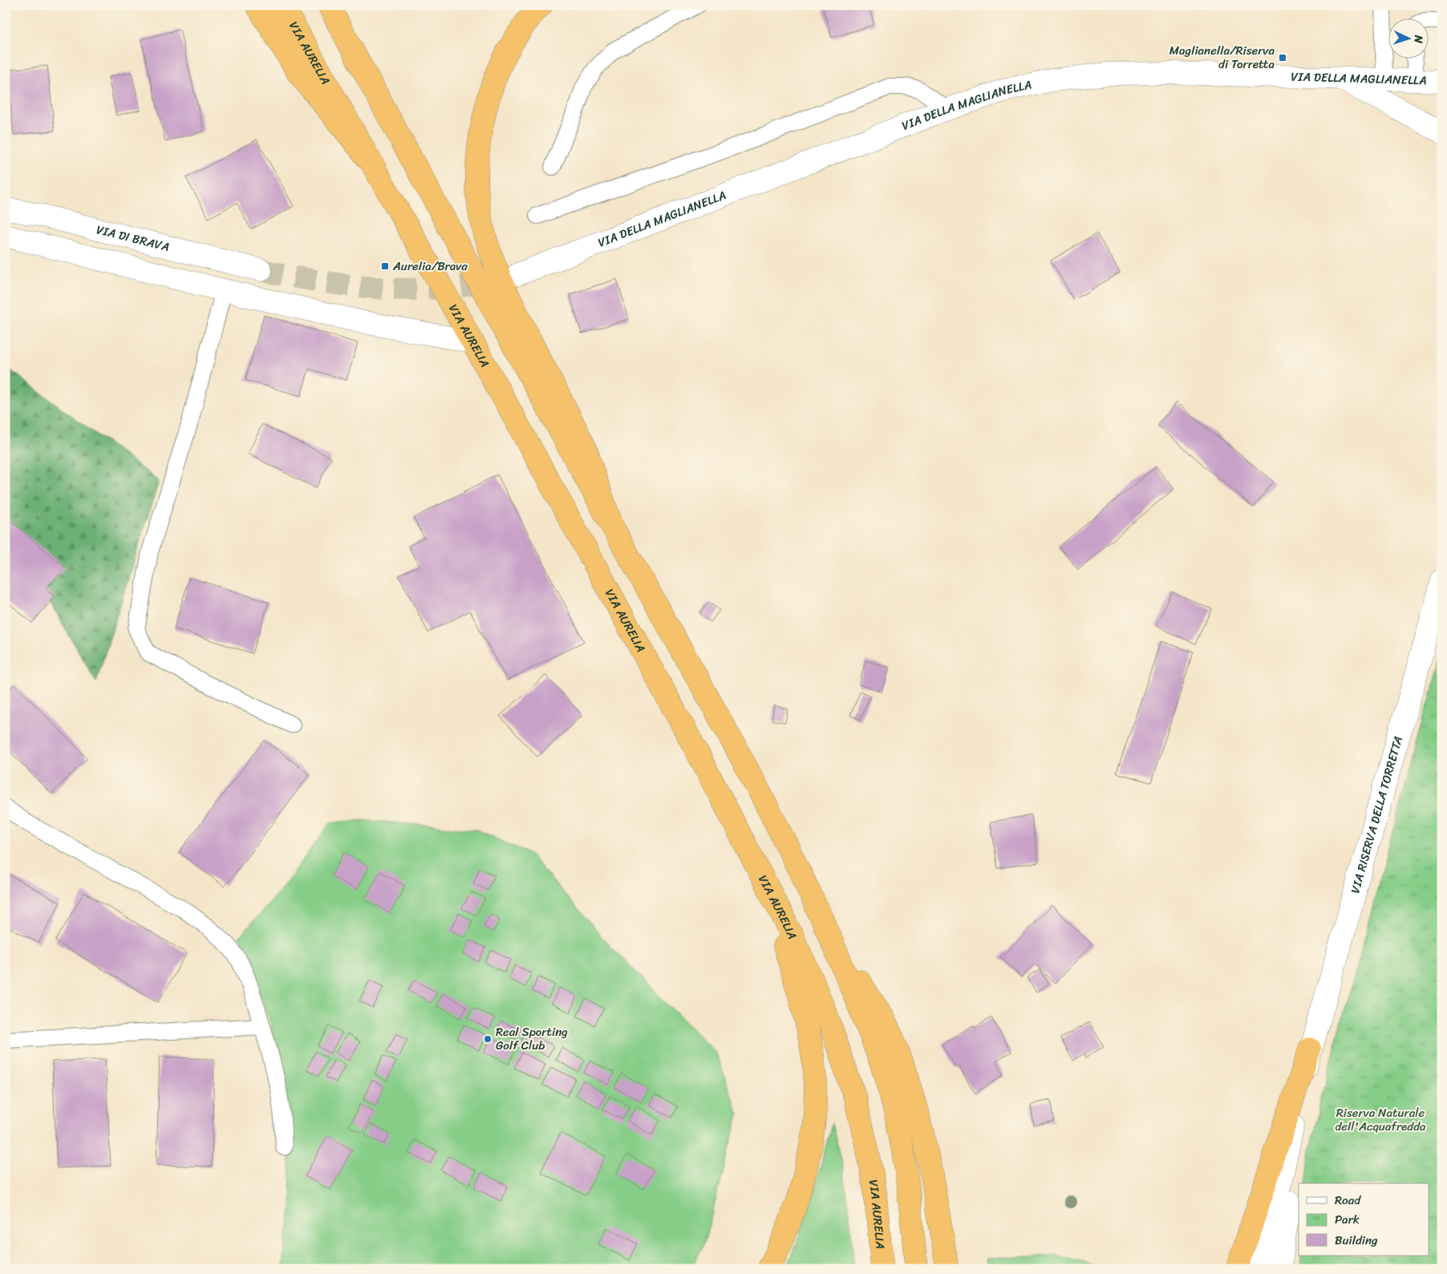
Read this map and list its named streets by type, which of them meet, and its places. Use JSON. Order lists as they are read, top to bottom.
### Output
{
  "streets": {
    "highway": ["VIA AURELIA"],
    "street": ["VIA DELLA MAGLIANELLA", "VIA DI BRAVA", "VIA RISERVA DELLA TORRETTA"]
  },
  "parks": ["Riserva Naturale dell'Acquafredda"],
  "places": {
    "transit": ["Maglianella/Riserva di Torretta", "Aurelia/Brava"],
    "other": ["Real Sporting Golf Club"]
  },
  "legend": ["Road", "Park", "Building"],
  "north": "right"
}
